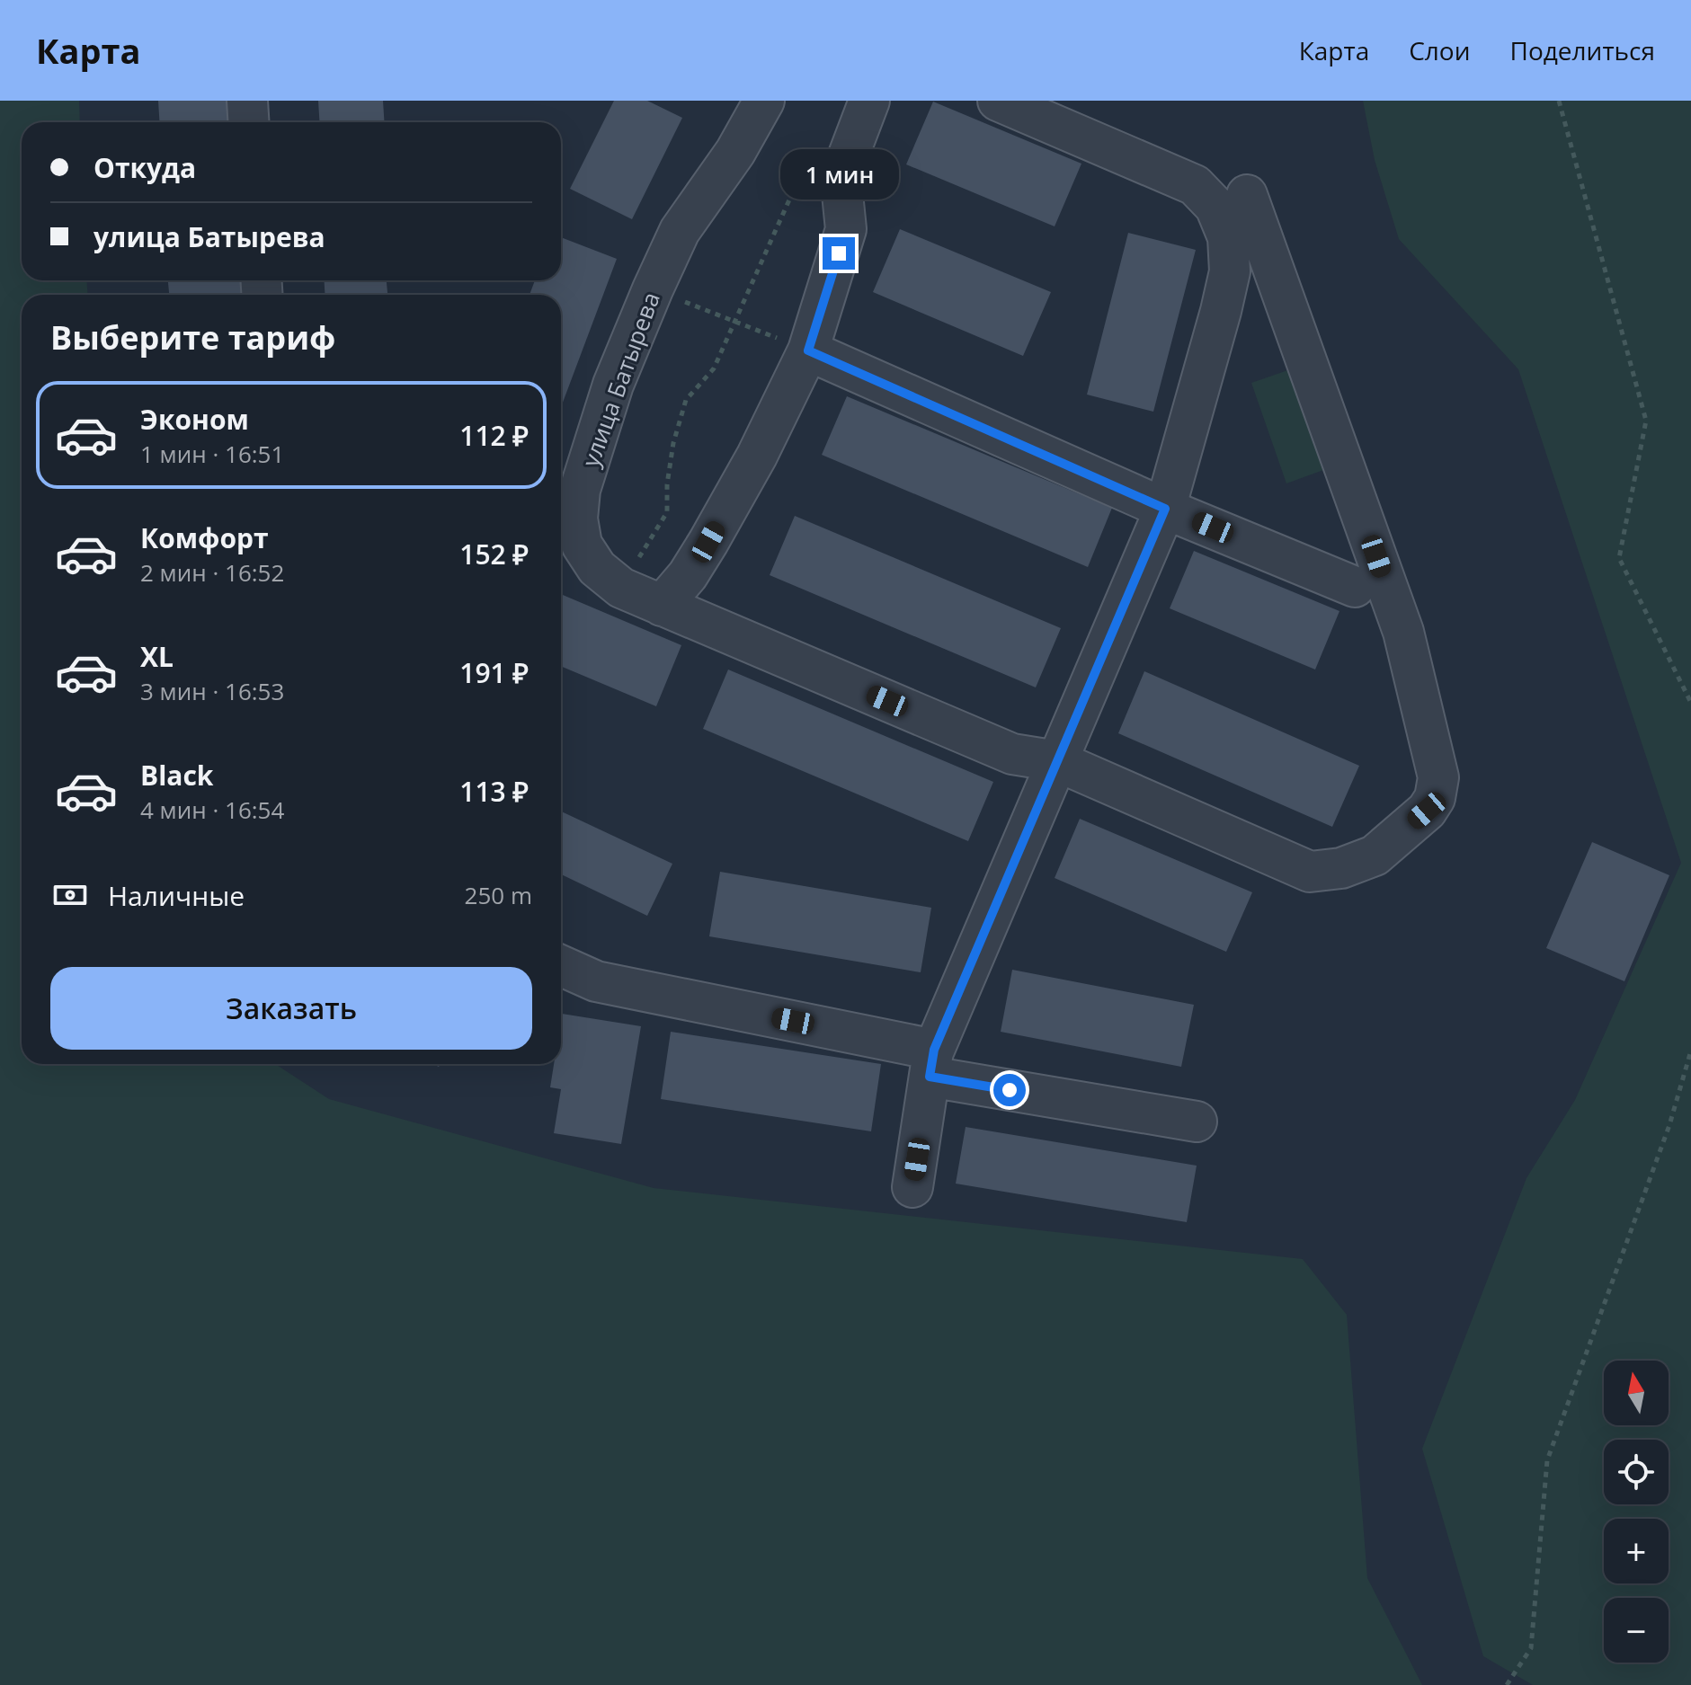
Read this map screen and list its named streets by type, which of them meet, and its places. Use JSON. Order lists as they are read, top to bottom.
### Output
{
  "streets": {
    "street": ["улица Батырева"]
  },
  "north": "top",
  "page": {
    "header": "Карта",
    "nav": ["Карта", "Слои", "Поделиться"],
    "banner": ["Откуда", "улица Батырева"],
    "bubble": "1 мин",
    "heading": "Выберите тариф",
    "list": [
      {
        "name": "Эконом",
        "note": "1 мин · 16:51",
        "value": "112 ₽"
      },
      {
        "name": "Комфорт",
        "note": "2 мин · 16:52",
        "value": "152 ₽"
      },
      {
        "name": "XL",
        "note": "3 мин · 16:53",
        "value": "191 ₽"
      },
      {
        "name": "Black",
        "note": "4 мин · 16:54",
        "value": "113 ₽"
      }
    ],
    "pay": ["Наличные", "250 m"],
    "buttons": "Заказать",
    "map_buttons": ["+", "−"]
  }
}
